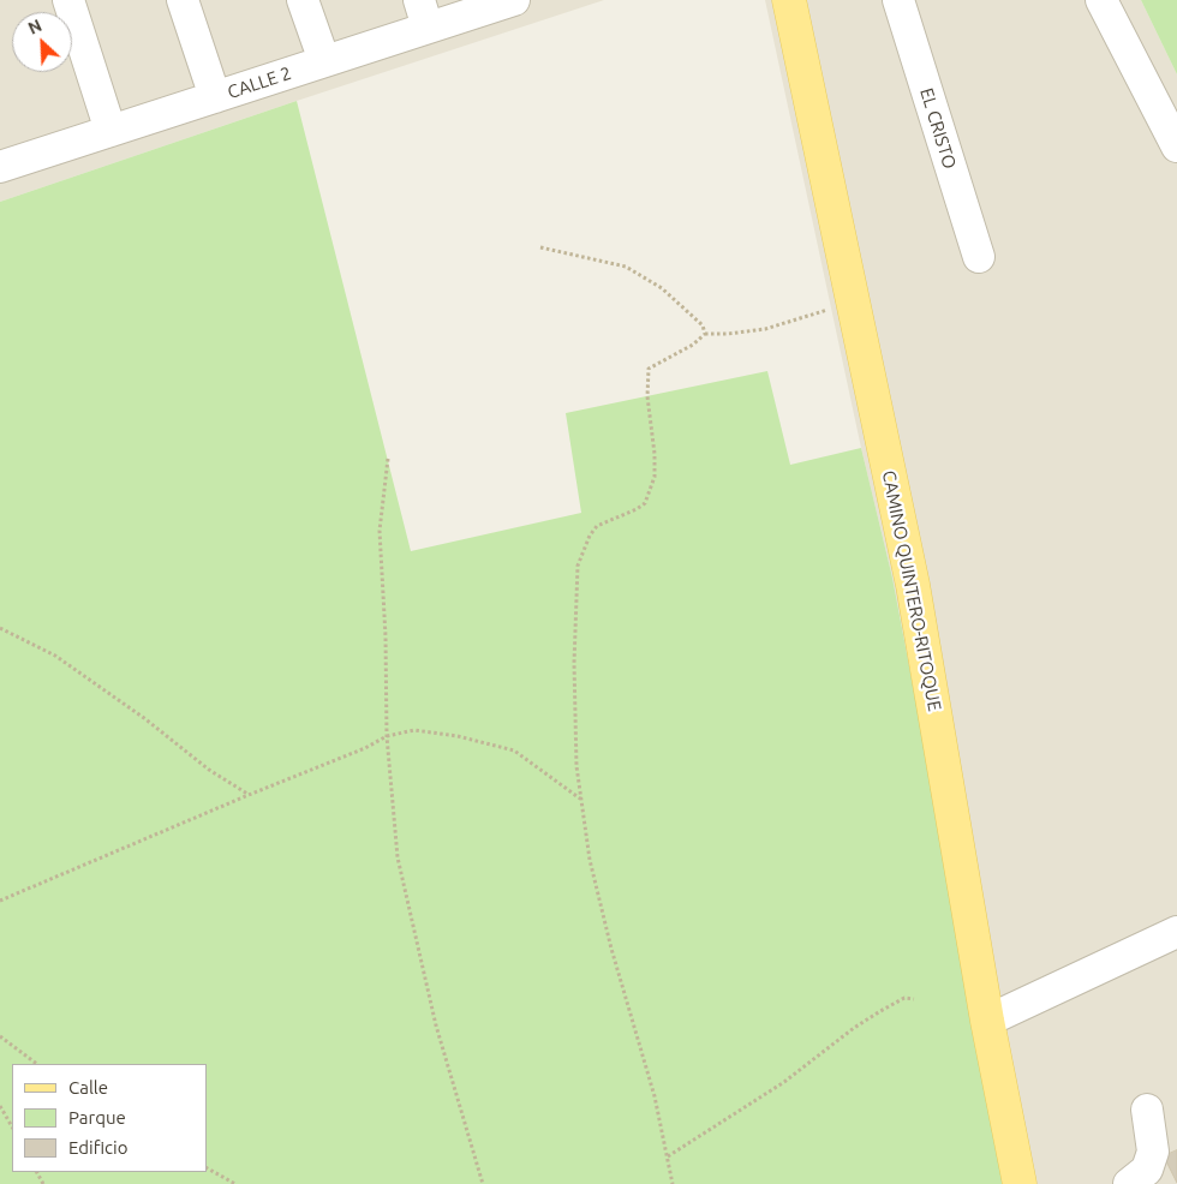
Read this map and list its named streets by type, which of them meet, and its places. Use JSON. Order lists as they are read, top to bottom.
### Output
{
  "streets": {
    "main road": ["CAMINO QUINTERO-RITOQUE"],
    "street": ["CALLE 2", "EL CRISTO"]
  },
  "legend": ["Calle", "Parque", "Edificio"],
  "north": "top left"
}
